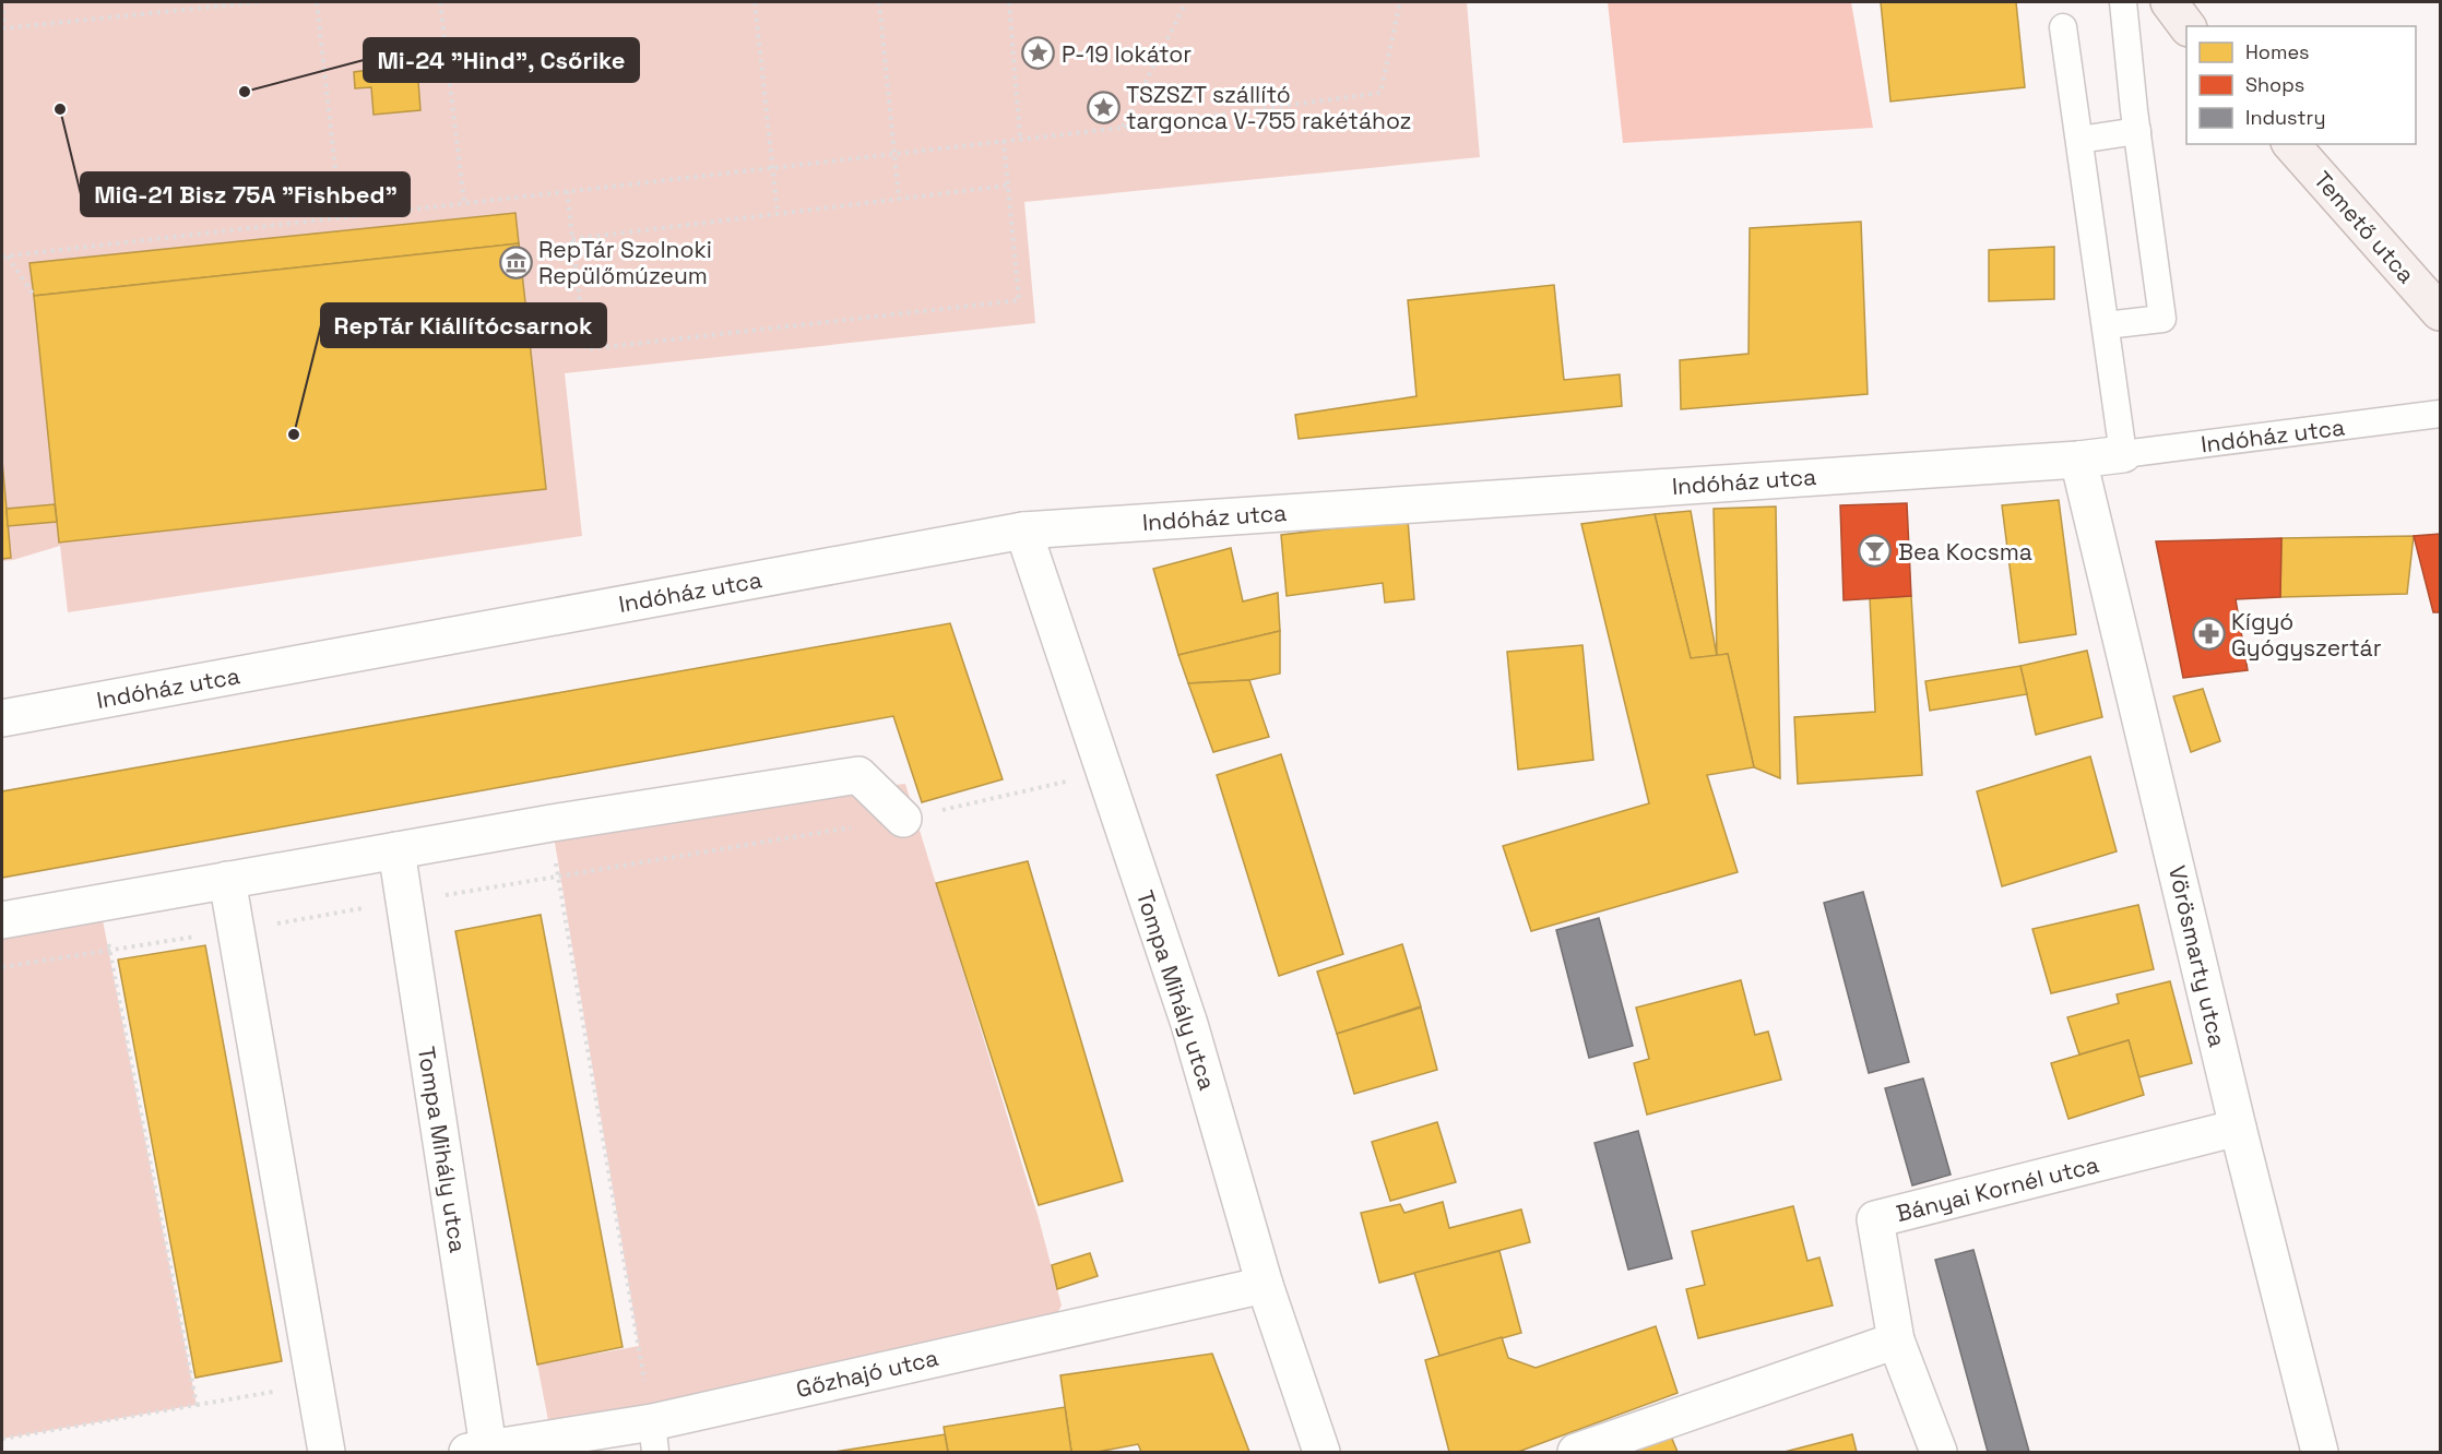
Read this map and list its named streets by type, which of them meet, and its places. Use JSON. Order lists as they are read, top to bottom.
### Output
{
  "streets": {
    "main road": ["Temető utca"],
    "street": [
      "Indóház utca",
      "Vörösmarty utca",
      "Tompa Mihály utca",
      "Bányai Kornél utca",
      "Gőzhajó utca"
    ]
  },
  "crossings": [
    ["Indóház utca", "Vörösmarty utca"],
    ["Indóház utca", "Tompa Mihály utca"],
    ["Vörösmarty utca", "Bányai Kornél utca"],
    ["Tompa Mihály utca", "Gőzhajó utca"]
  ],
  "places": {
    "place": ["P-19 lokátor", "TSZSZT szállító targonca V-755 rakétához"],
    "other": ["Mi-24 \"Hind\", Csőrike", "MiG-21 Bisz 75A \"Fishbed\"", "RepTár Kiállítócsarnok"],
    "museum": ["RepTár Szolnoki Repülőmúzeum"],
    "bar": ["Bea Kocsma"],
    "pharmacy": ["Kígyó Gyógyszertár"]
  },
  "legend": ["Homes", "Shops", "Industry"]
}
